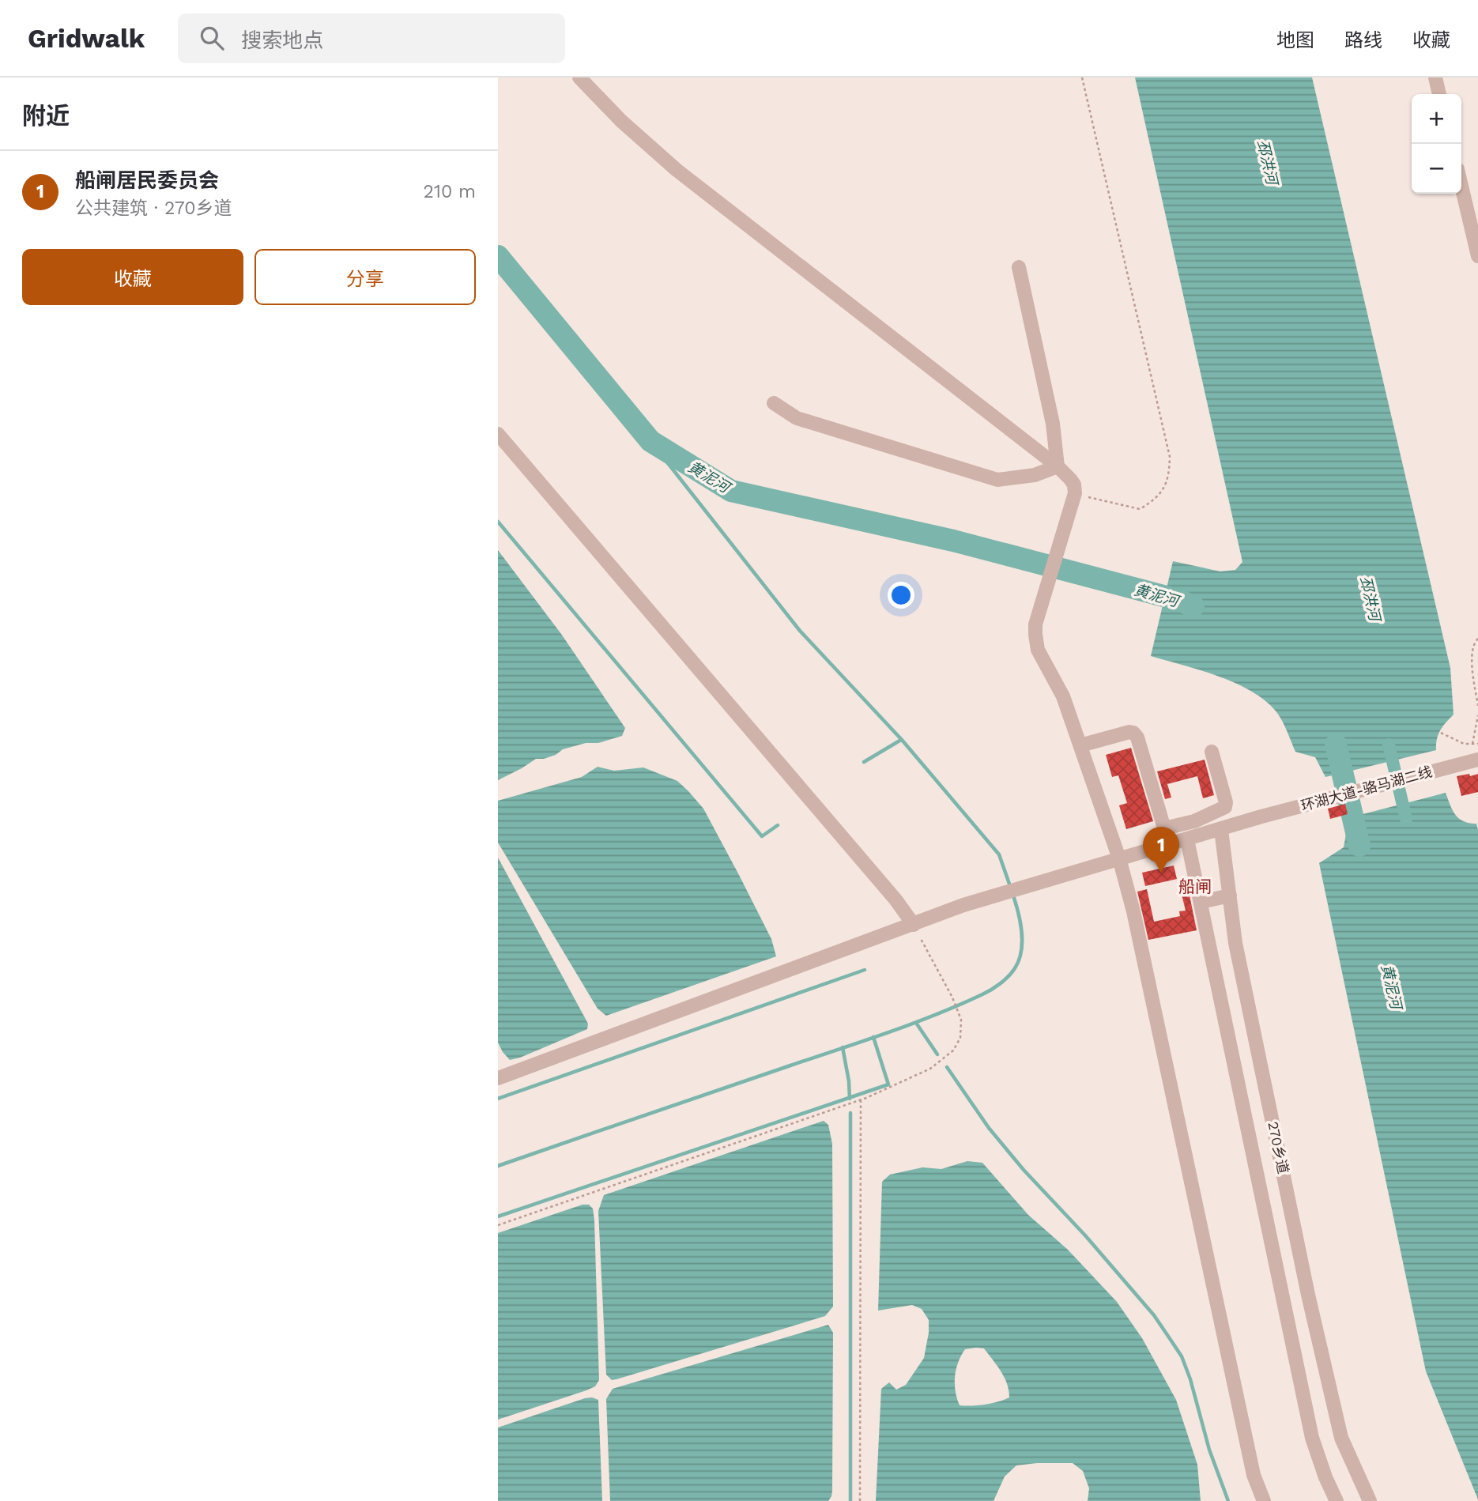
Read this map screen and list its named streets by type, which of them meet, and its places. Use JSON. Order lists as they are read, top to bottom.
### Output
{
  "streets": {
    "street": ["环湖大道-骆马湖二线", "270乡道"]
  },
  "crossings": [
    ["环湖大道-骆马湖二线", "270乡道"]
  ],
  "districts": ["船闸"],
  "water": ["邳洪河", "黄泥河"],
  "page": {
    "header": "Gridwalk",
    "search": "搜索地点",
    "nav": ["地图", "路线", "收藏"],
    "heading": "附近",
    "map_buttons": ["+", "−"],
    "list": [
      {
        "mark": "1",
        "name": "船闸居民委员会",
        "note": "公共建筑 · 270乡道",
        "value": "210 m"
      }
    ],
    "buttons": ["收藏", "分享"],
    "pins": "1"
  }
}
